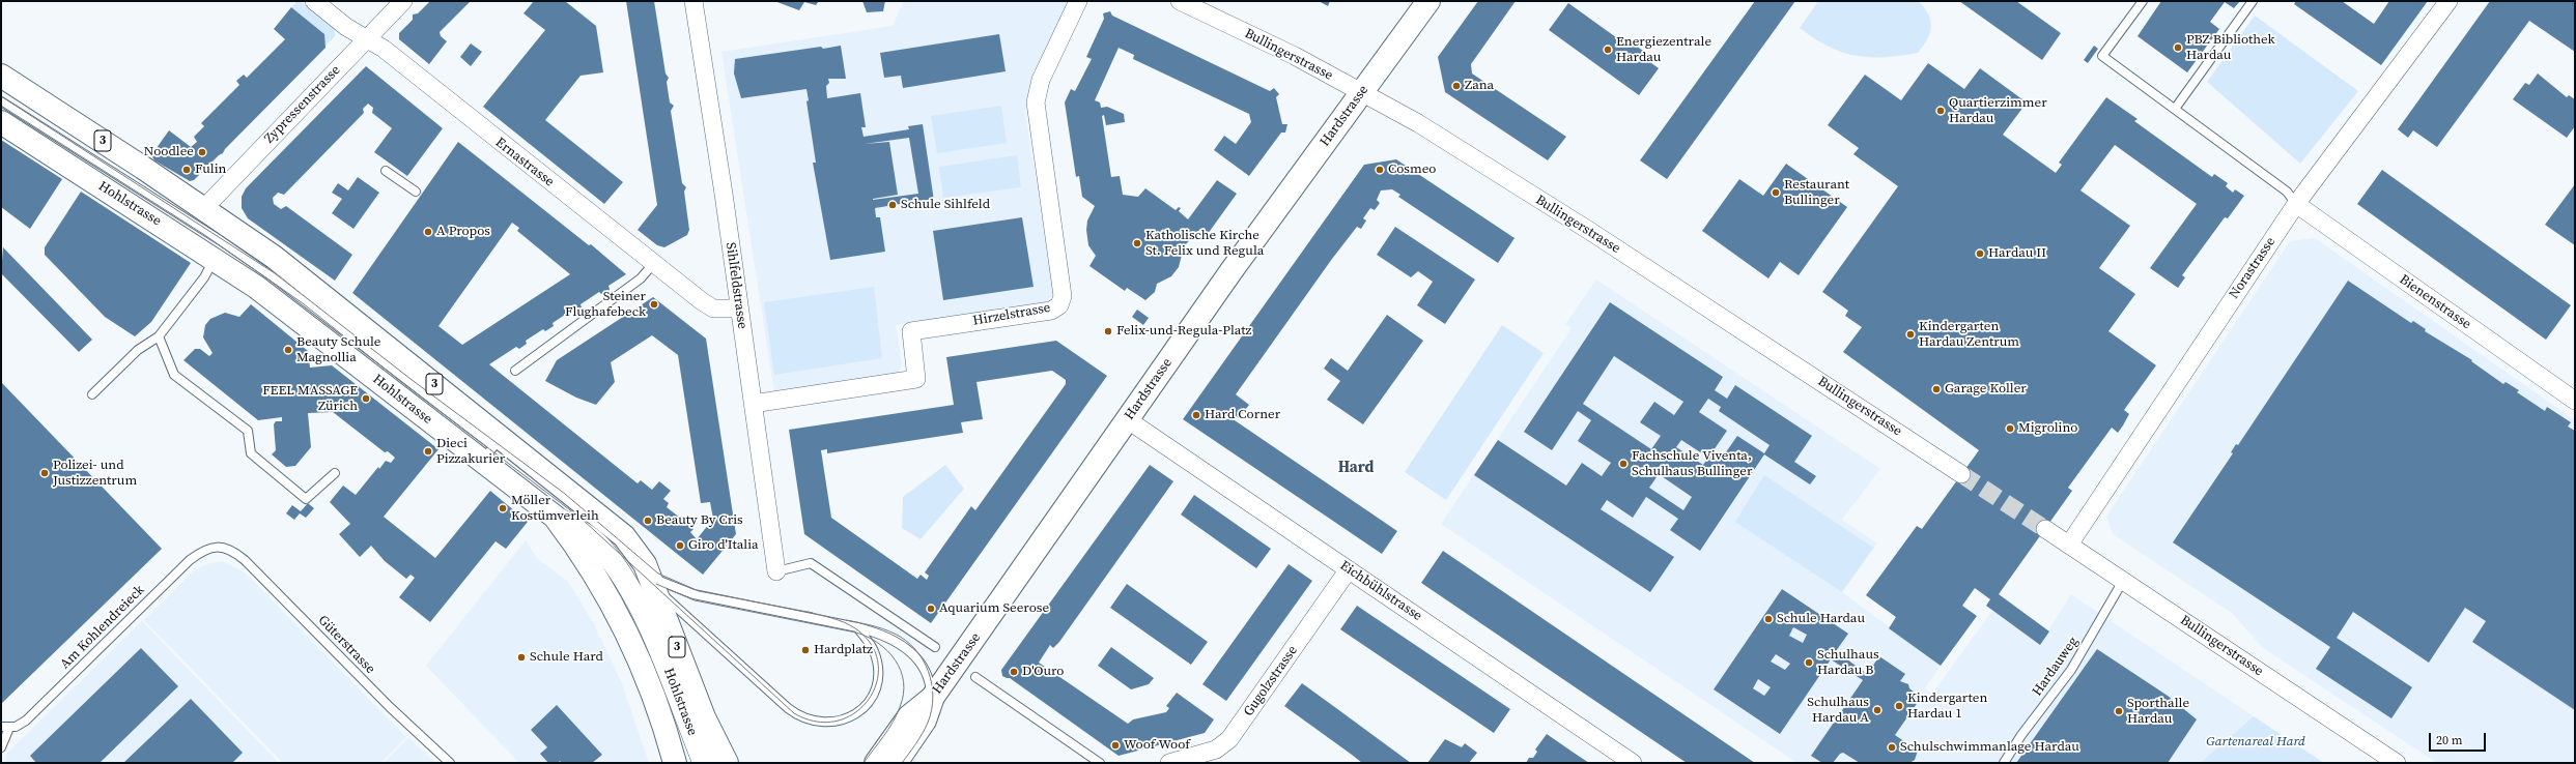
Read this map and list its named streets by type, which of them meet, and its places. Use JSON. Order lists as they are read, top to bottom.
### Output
{
  "streets": {
    "main road": ["Hardstrasse", "3", "Hohlstrasse"],
    "street": [
      "Bullingerstrasse",
      "Zypressenstrasse",
      "Ernastrasse",
      "Norastrasse",
      "Sihlfeldstrasse",
      "Bienenstrasse",
      "Hirzelstrasse",
      "Eichbühlstrasse",
      "Gugolzstrasse"
    ],
    "lane": ["Am Kohlendreieck", "Güterstrasse", "Hardauweg"]
  },
  "crossings": [
    ["Bullingerstrasse", "Hardstrasse"],
    ["Bullingerstrasse", "Norastrasse"],
    ["Bullingerstrasse", "Hardauweg"],
    ["Zypressenstrasse", "Ernastrasse"],
    ["Zypressenstrasse", "Hohlstrasse"],
    ["Hardstrasse", "Eichbühlstrasse"],
    ["3", "Hohlstrasse"],
    ["Ernastrasse", "Sihlfeldstrasse"],
    ["Norastrasse", "Bienenstrasse"],
    ["Sihlfeldstrasse", "Hirzelstrasse"],
    ["Eichbühlstrasse", "Gugolzstrasse"],
    ["Am Kohlendreieck", "Güterstrasse"]
  ],
  "districts": ["Hard"],
  "parks": ["Gartenareal Hard"],
  "places": [
    "PBZ Bibliothek Hardau",
    "Energiezentrale Hardau",
    "Zana",
    "Quartierzimmer Hardau",
    "Noodlee",
    "Fulin",
    "Cosmeo",
    "Restaurant Bullinger",
    "Schule Sihlfeld",
    "A Propos",
    "Katholische Kirche St. Felix und Regula",
    "Hardau II",
    "Steiner Flughafebeck",
    "Felix-und-Regula-Platz",
    "Kindergarten Hardau Zentrum",
    "Beauty Schule Magnollia",
    "Garage Koller",
    "FEEL MASSAGE Zürich",
    "Hard Corner",
    "Migrolino",
    "Dieci Pizzakurier",
    "Fachschule Viventa, Schulhaus Bullinger",
    "Polizei- und Justizzentrum",
    "Möller Kostümverleih",
    "Beauty By Cris",
    "Giro d'Italia",
    "Aquarium Seerose",
    "Schule Hardau",
    "Hardplatz",
    "Schule Hard",
    "Schulhaus Hardau B",
    "D'Ouro",
    "Kindergarten Hardau 1",
    "Schulhaus Hardau A",
    "Sporthalle Hardau",
    "Woof Woof",
    "Schulschwimmanlage Hardau"
  ],
  "scale_bar": "20 m"
}
